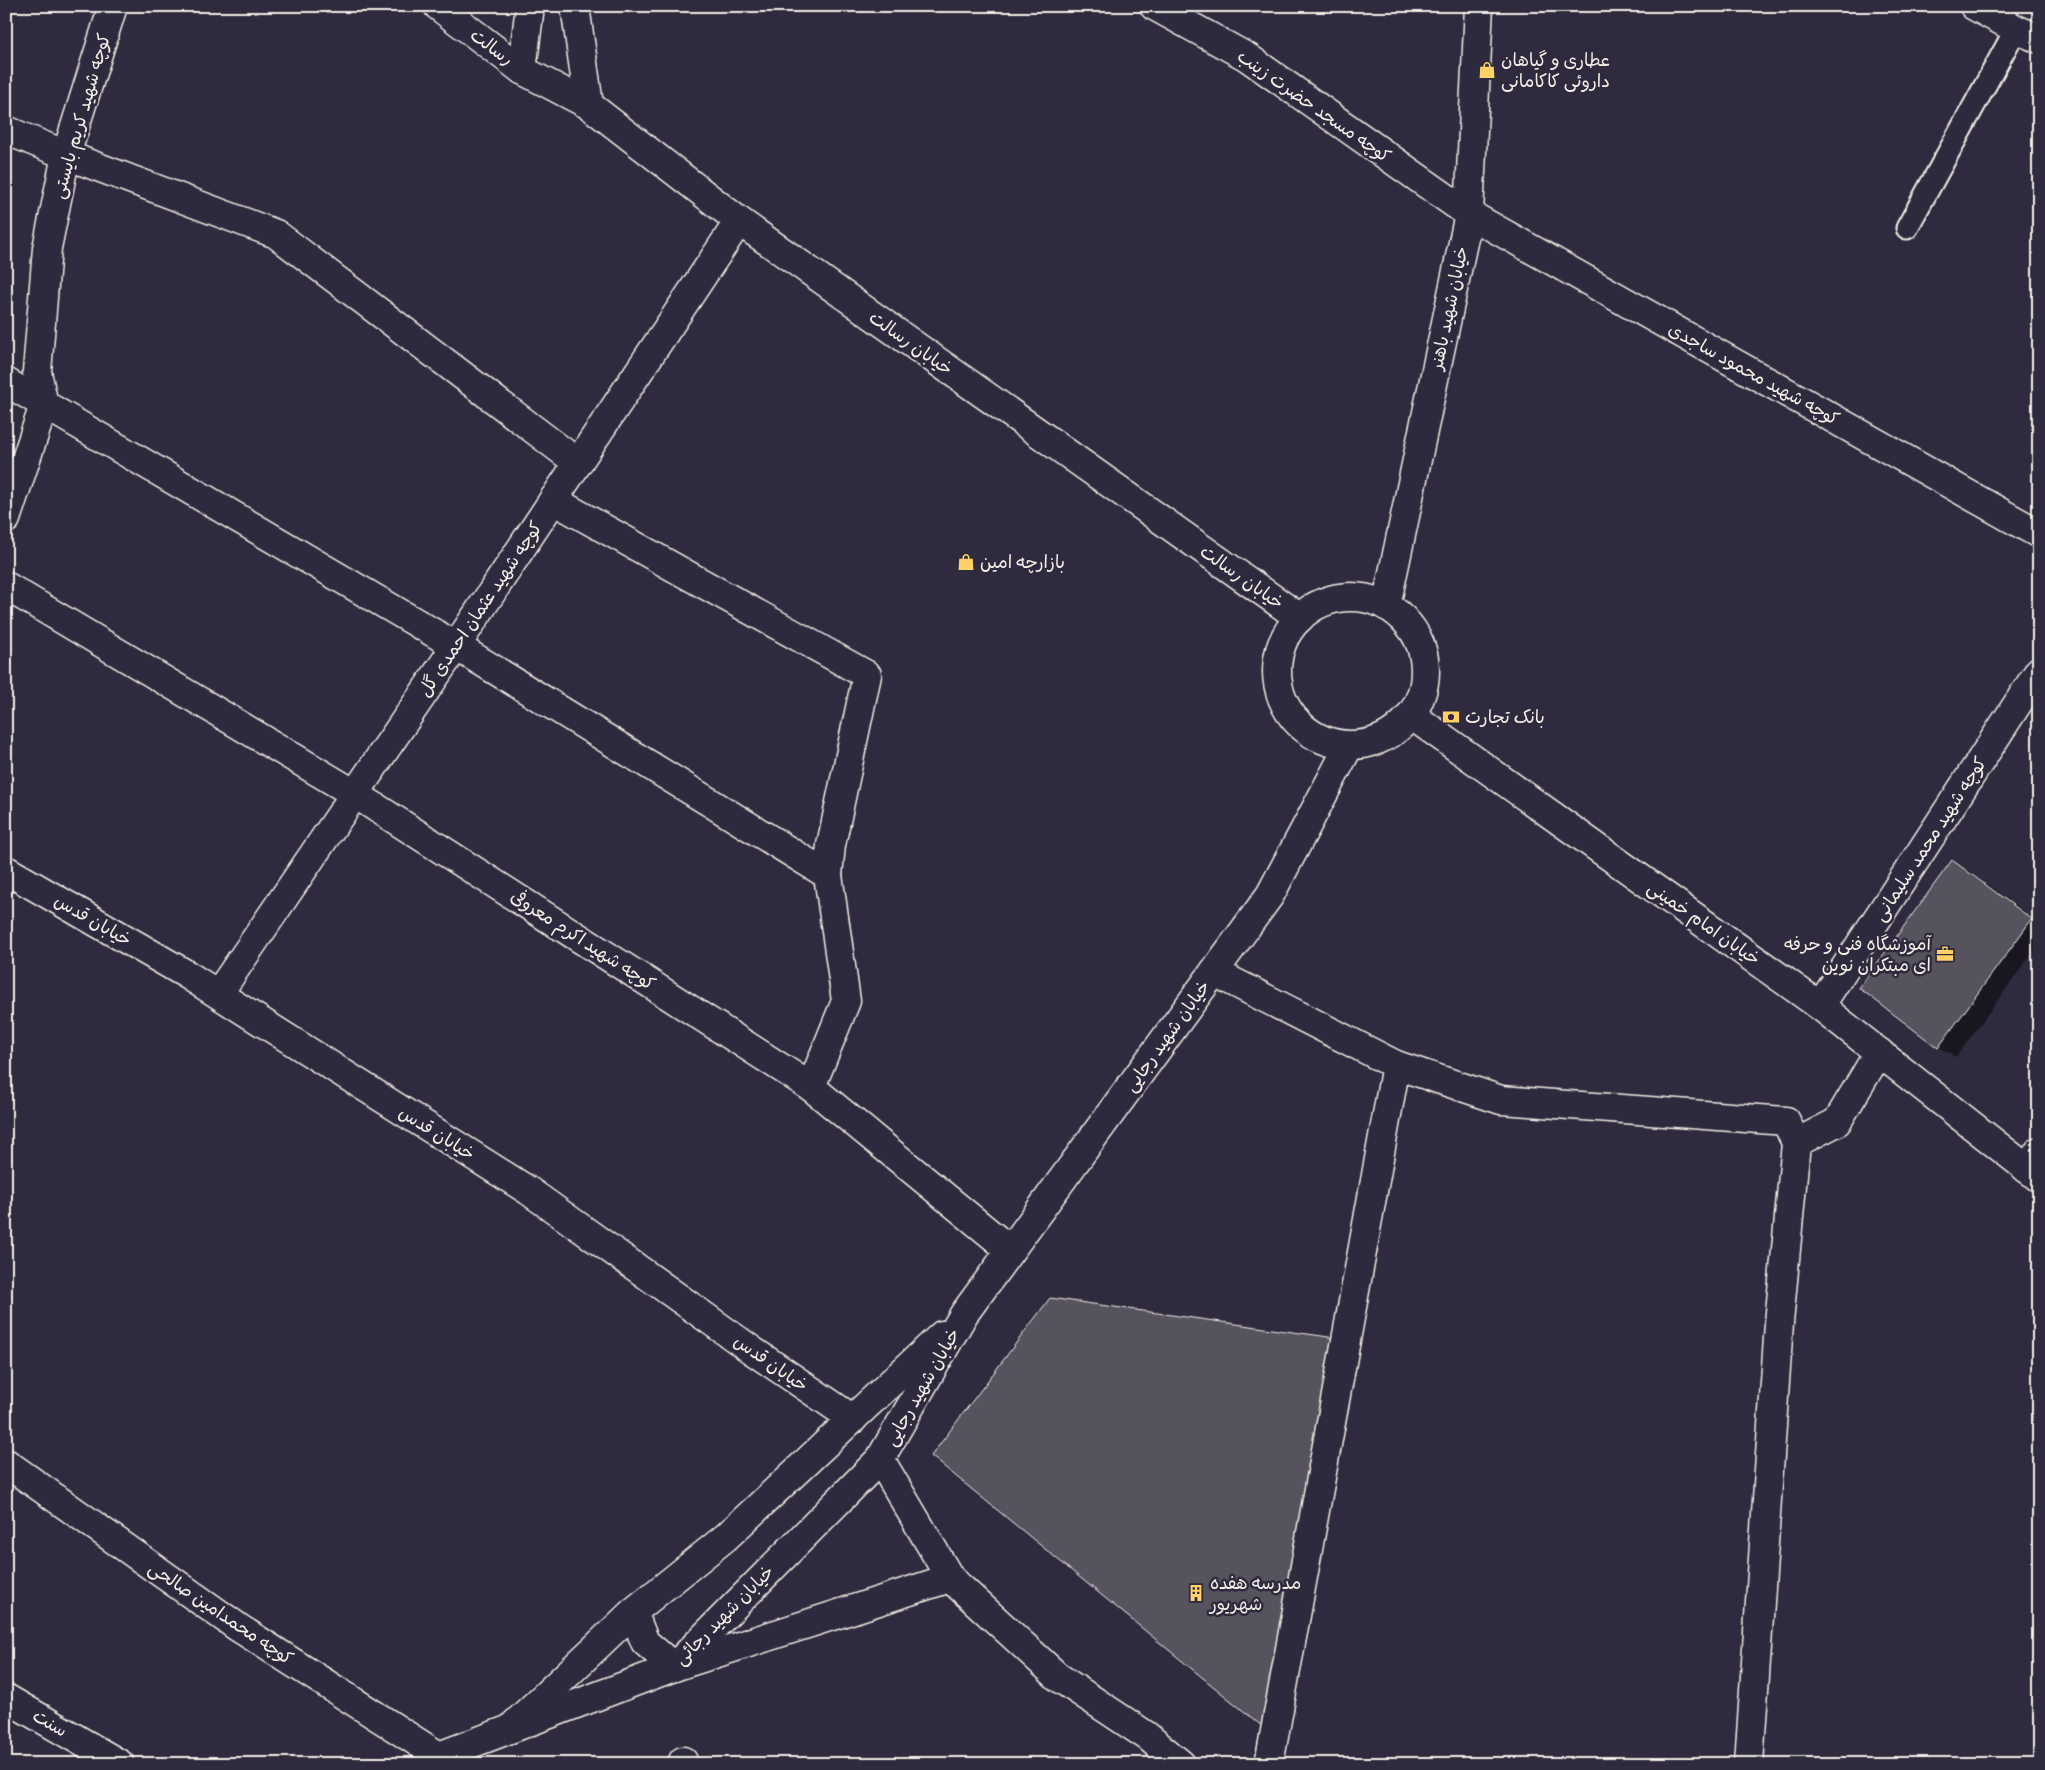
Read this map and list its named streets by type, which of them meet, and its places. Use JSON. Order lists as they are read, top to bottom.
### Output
{
  "streets": {
    "street": [
      "رسالت",
      "کوچه مسجد حضرت زینب",
      "کوچه شهید کریم بایستی",
      "خیابان شهید باهنر",
      "خیابان رسالت",
      "کوچه شهید محمود ساجدی",
      "کوچه شهید عثمان احمدی گل",
      "کوچه شهید محمد سلیمانی",
      "خیابان قدس",
      "خیابان امام خمینی",
      "کوچه شهید اکرم معروفی",
      "خیابان شهید رجایی",
      "کوچه محمدامین صالحی",
      "خیابان شهید رجائی",
      "سنت"
    ]
  },
  "crossings": [
    ["رسالت", "خیابان رسالت"],
    ["کوچه مسجد حضرت زینب", "خیابان شهید باهنر"],
    ["کوچه مسجد حضرت زینب", "کوچه شهید محمود ساجدی"],
    ["خیابان شهید باهنر", "خیابان رسالت"],
    ["خیابان شهید باهنر", "کوچه شهید محمود ساجدی"],
    ["خیابان شهید باهنر", "خیابان امام خمینی"],
    ["خیابان شهید باهنر", "خیابان شهید رجایی"],
    ["خیابان رسالت", "کوچه شهید عثمان احمدی گل"],
    ["خیابان رسالت", "خیابان امام خمینی"],
    ["خیابان رسالت", "خیابان شهید رجایی"],
    ["کوچه شهید عثمان احمدی گل", "خیابان قدس"],
    ["کوچه شهید عثمان احمدی گل", "کوچه شهید اکرم معروفی"],
    ["کوچه شهید محمد سلیمانی", "خیابان امام خمینی"],
    ["خیابان قدس", "خیابان شهید رجایی"],
    ["خیابان قدس", "خیابان شهید رجائی"],
    ["خیابان امام خمینی", "خیابان شهید رجایی"],
    ["کوچه شهید اکرم معروفی", "خیابان شهید رجایی"],
    ["خیابان شهید رجایی", "خیابان شهید رجائی"],
    ["کوچه محمدامین صالحی", "خیابان شهید رجائی"]
  ],
  "places": {
    "shop": ["عطاری و گیاهان داروئی کاکامانی", "بازارچه امین"],
    "bank": ["بانک تجارت"],
    "office": ["آموزشگاه فنی و حرفه ای مبتکران نوین"],
    "building": ["مدرسه هفده شهریور"]
  }
}
